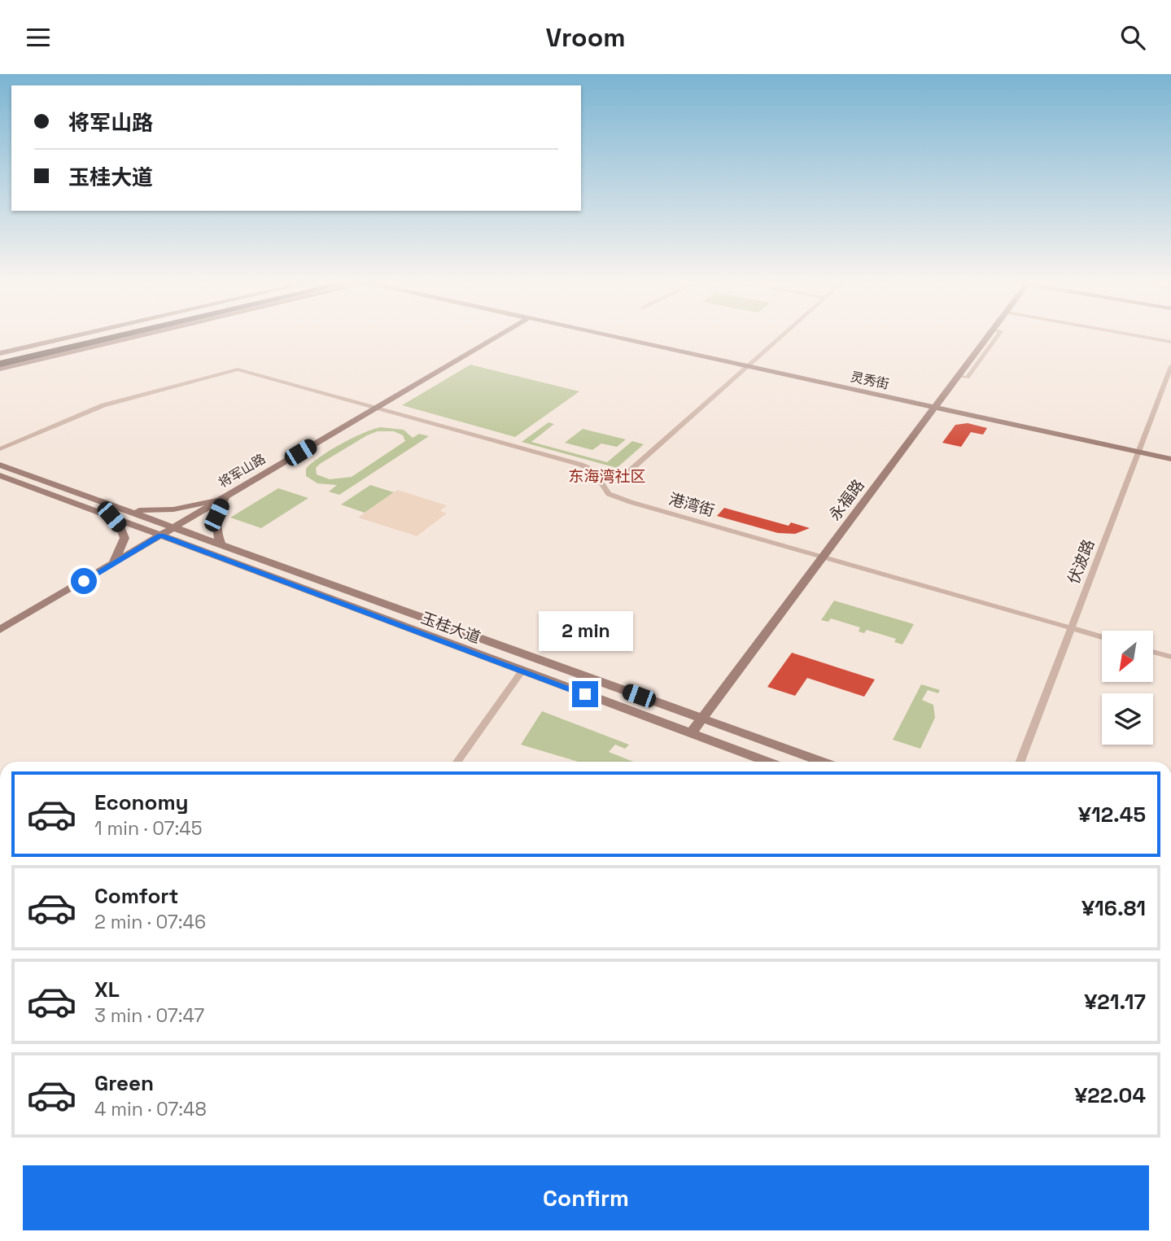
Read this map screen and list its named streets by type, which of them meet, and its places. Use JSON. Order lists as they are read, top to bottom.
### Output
{
  "streets": {
    "main road": [
      "灵秀街",
      "将军山路",
      "永福路",
      "玉桂大道"
    ],
    "street": ["港湾街", "伏波路"]
  },
  "crossings": [
    ["灵秀街", "永福路"],
    ["灵秀街", "伏波路"],
    ["将军山路", "港湾街"],
    ["将军山路", "玉桂大道"],
    ["永福路", "港湾街"],
    ["永福路", "玉桂大道"],
    ["港湾街", "伏波路"]
  ],
  "districts": ["东海湾社区"],
  "north": "bottom left",
  "page": {
    "header": "Vroom",
    "banner": ["将军山路", "玉桂大道"],
    "bubble": "2 min",
    "list": [
      {
        "name": "Economy",
        "note": "1 min · 07:45",
        "value": "¥12.45"
      },
      {
        "name": "Comfort",
        "note": "2 min · 07:46",
        "value": "¥16.81"
      },
      {
        "name": "XL",
        "note": "3 min · 07:47",
        "value": "¥21.17"
      },
      {
        "name": "Green",
        "note": "4 min · 07:48",
        "value": "¥22.04"
      }
    ],
    "buttons": "Confirm"
  }
}
